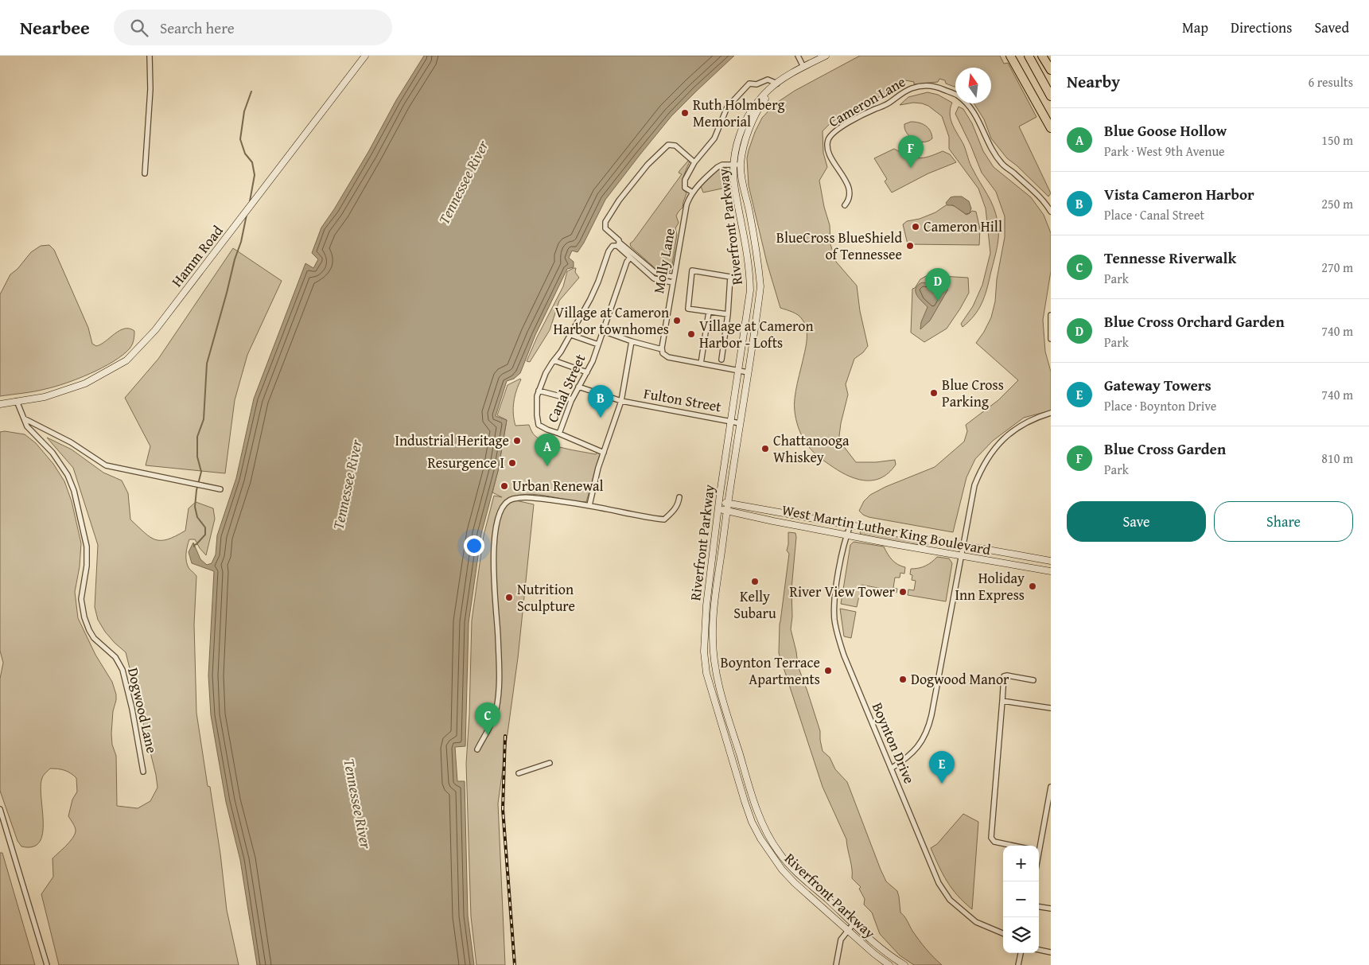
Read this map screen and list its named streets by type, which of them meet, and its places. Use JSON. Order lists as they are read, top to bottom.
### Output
{
  "streets": {
    "main road": ["Riverfront Parkway", "Hamm Road", "West Martin Luther King Boulevard"],
    "street": [
      "Cameron Lane",
      "Molly Lane",
      "Canal Street",
      "Fulton Street",
      "Dogwood Lane",
      "Boynton Drive"
    ]
  },
  "crossings": [
    ["Riverfront Parkway", "Molly Lane"],
    ["Riverfront Parkway", "Fulton Street"],
    ["Riverfront Parkway", "West Martin Luther King Boulevard"],
    ["Hamm Road", "Dogwood Lane"],
    ["Canal Street", "Fulton Street"],
    ["West Martin Luther King Boulevard", "Boynton Drive"]
  ],
  "water": ["Tennessee River"],
  "places": [
    "Ruth Holmberg Memorial",
    "Cameron Hill",
    "BlueCross BlueShield of Tennessee",
    "Village at Cameron Harbor townhomes",
    "Village at Cameron Harbor - Lofts",
    "Blue Cross Parking",
    "Industrial Heritage",
    "Chattanooga Whiskey",
    "Resurgence I",
    "Urban Renewal",
    "Kelly Subaru",
    "Holiday Inn Express",
    "River View Tower",
    "Nutrition Sculpture",
    "Boynton Terrace Apartments",
    "Dogwood Manor"
  ],
  "north": "top",
  "page": {
    "header": "Nearbee",
    "search": "Search here",
    "nav": ["Map", "Directions", "Saved"],
    "heading": ["Nearby", "6 results"],
    "list": [
      {
        "mark": "A",
        "name": "Blue Goose Hollow",
        "note": "Park · West 9th Avenue",
        "value": "150 m"
      },
      {
        "mark": "B",
        "name": "Vista Cameron Harbor",
        "note": "Place · Canal Street",
        "value": "250 m"
      },
      {
        "mark": "C",
        "name": "Tennesse Riverwalk",
        "note": "Park",
        "value": "270 m"
      },
      {
        "mark": "D",
        "name": "Blue Cross Orchard Garden",
        "note": "Park",
        "value": "740 m"
      },
      {
        "mark": "E",
        "name": "Gateway Towers",
        "note": "Place · Boynton Drive",
        "value": "740 m"
      },
      {
        "mark": "F",
        "name": "Blue Cross Garden",
        "note": "Park",
        "value": "810 m"
      }
    ],
    "pins": [
      "F",
      "D",
      "B",
      "A",
      "C",
      "E"
    ],
    "buttons": ["Save", "Share"],
    "map_buttons": ["+", "−"]
  }
}
